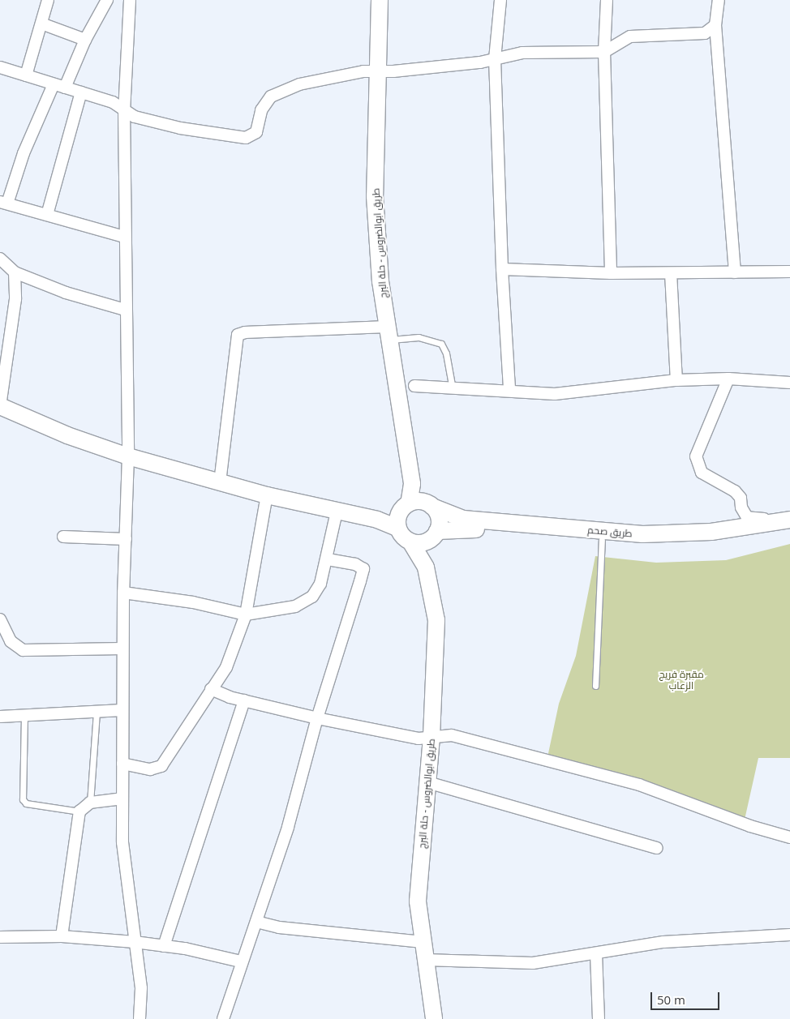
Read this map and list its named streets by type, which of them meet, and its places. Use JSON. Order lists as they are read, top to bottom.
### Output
{
  "streets": {
    "main road": ["طريق ابوالضروس - حلة البرج", "طريق صحم"]
  },
  "crossings": [
    ["طريق ابوالضروس - حلة البرج", "طريق صحم"]
  ],
  "parks": ["مقبرة فريج الزعاب"],
  "scale_bar": "50 m"
}
